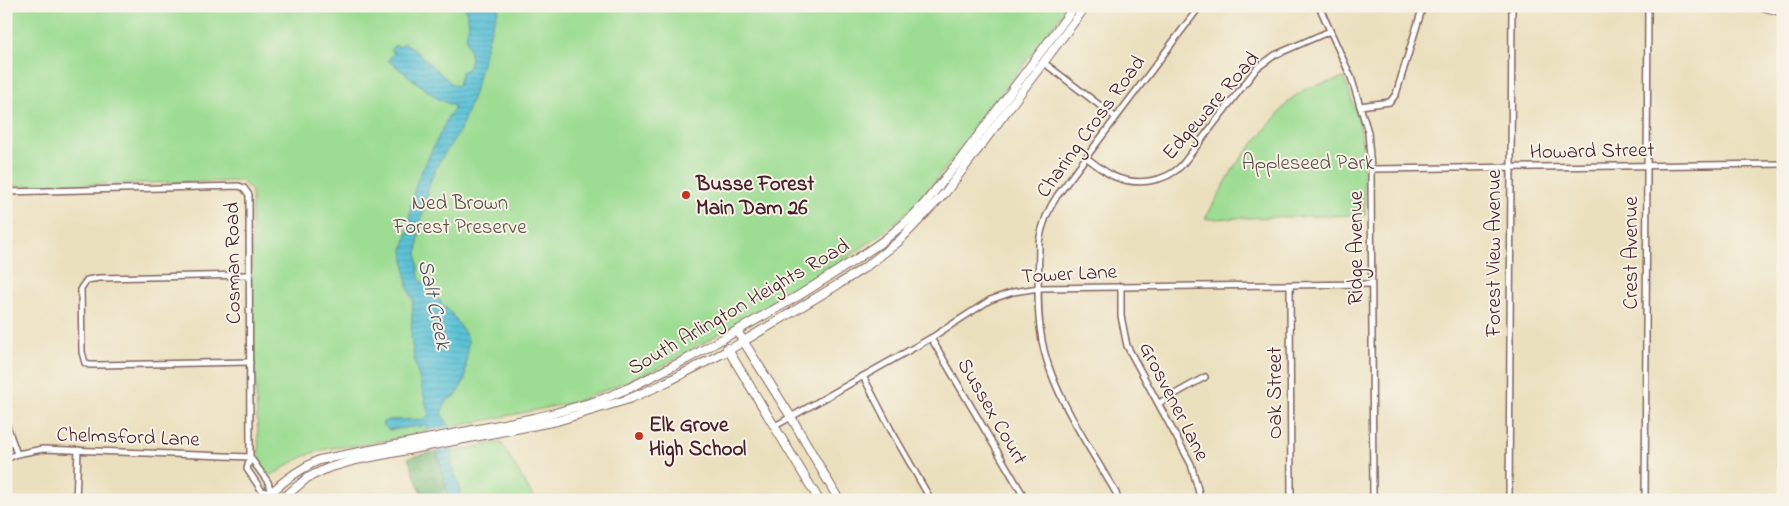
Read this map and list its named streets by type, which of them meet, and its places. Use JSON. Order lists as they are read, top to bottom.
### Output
{
  "streets": {
    "main road": ["South Arlington Heights Road"],
    "street": [
      "Edgeware Road",
      "Charing Cross Road",
      "Howard Street",
      "Ridge Avenue",
      "Forest View Avenue",
      "Crest Avenue",
      "Cosman Road",
      "Tower Lane",
      "Oak Street",
      "Grosvener Lane",
      "Sussex Court",
      "Chelmsford Lane"
    ]
  },
  "crossings": [
    ["Edgeware Road", "Charing Cross Road"],
    ["Edgeware Road", "Ridge Avenue"],
    ["Charing Cross Road", "Tower Lane"],
    ["Howard Street", "Ridge Avenue"],
    ["Howard Street", "Forest View Avenue"],
    ["Howard Street", "Crest Avenue"],
    ["Ridge Avenue", "Tower Lane"],
    ["Cosman Road", "South Arlington Heights Road"],
    ["Cosman Road", "Chelmsford Lane"],
    ["Tower Lane", "Oak Street"],
    ["Tower Lane", "Grosvener Lane"],
    ["Tower Lane", "Sussex Court"]
  ],
  "water": ["Salt Creek"],
  "parks": ["Appleseed Park", "Ned Brown Forest Preserve"],
  "places": ["Busse Forest Main Dam 26", "Elk Grove High School"]
}
